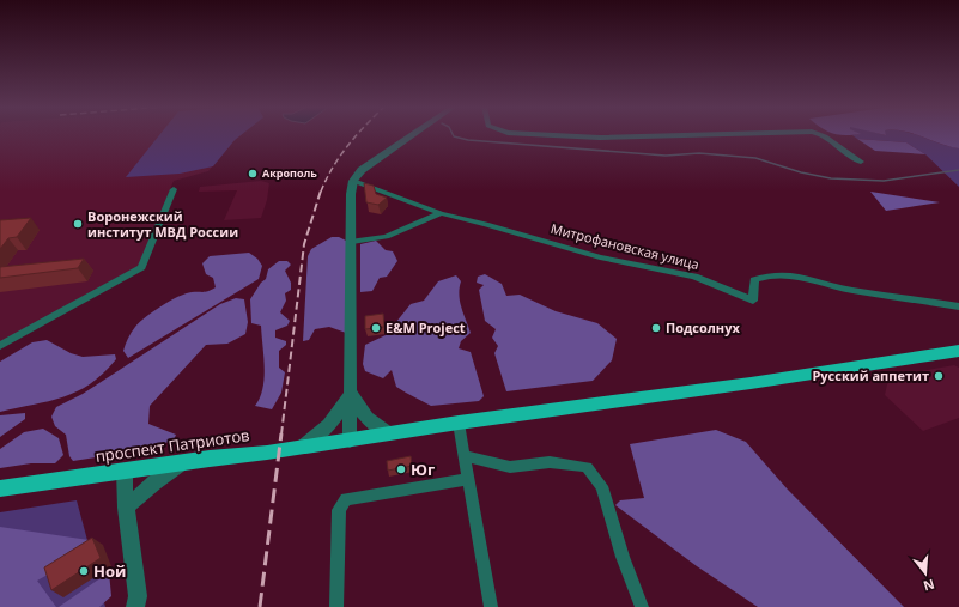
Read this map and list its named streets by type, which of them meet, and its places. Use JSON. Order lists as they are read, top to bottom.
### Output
{
  "streets": {
    "highway": ["проспект Патриотов"],
    "street": ["Митрофановская улица"]
  },
  "places": [
    "Акрополь",
    "Воронежский институт МВД России",
    "E&M Project",
    "Подсолнух",
    "Русский аппетит",
    "Юг",
    "Ной"
  ],
  "north": "bottom"
}
